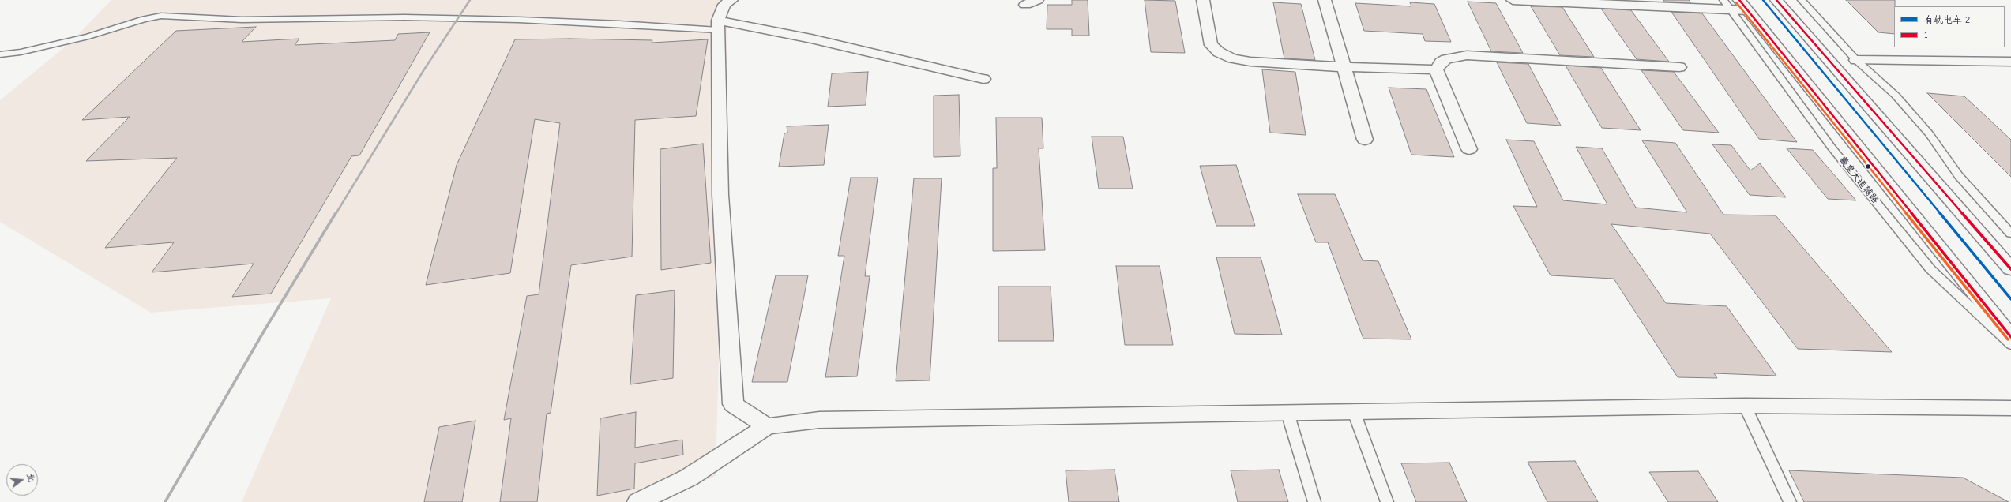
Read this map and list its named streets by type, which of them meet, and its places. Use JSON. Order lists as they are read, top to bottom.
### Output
{
  "streets": {
    "lane": ["羲皇大道辅路"]
  },
  "lines": ["tram line 2", "transit line 1"],
  "legend": ["有轨电车 2", "1"],
  "north": "right"
}
